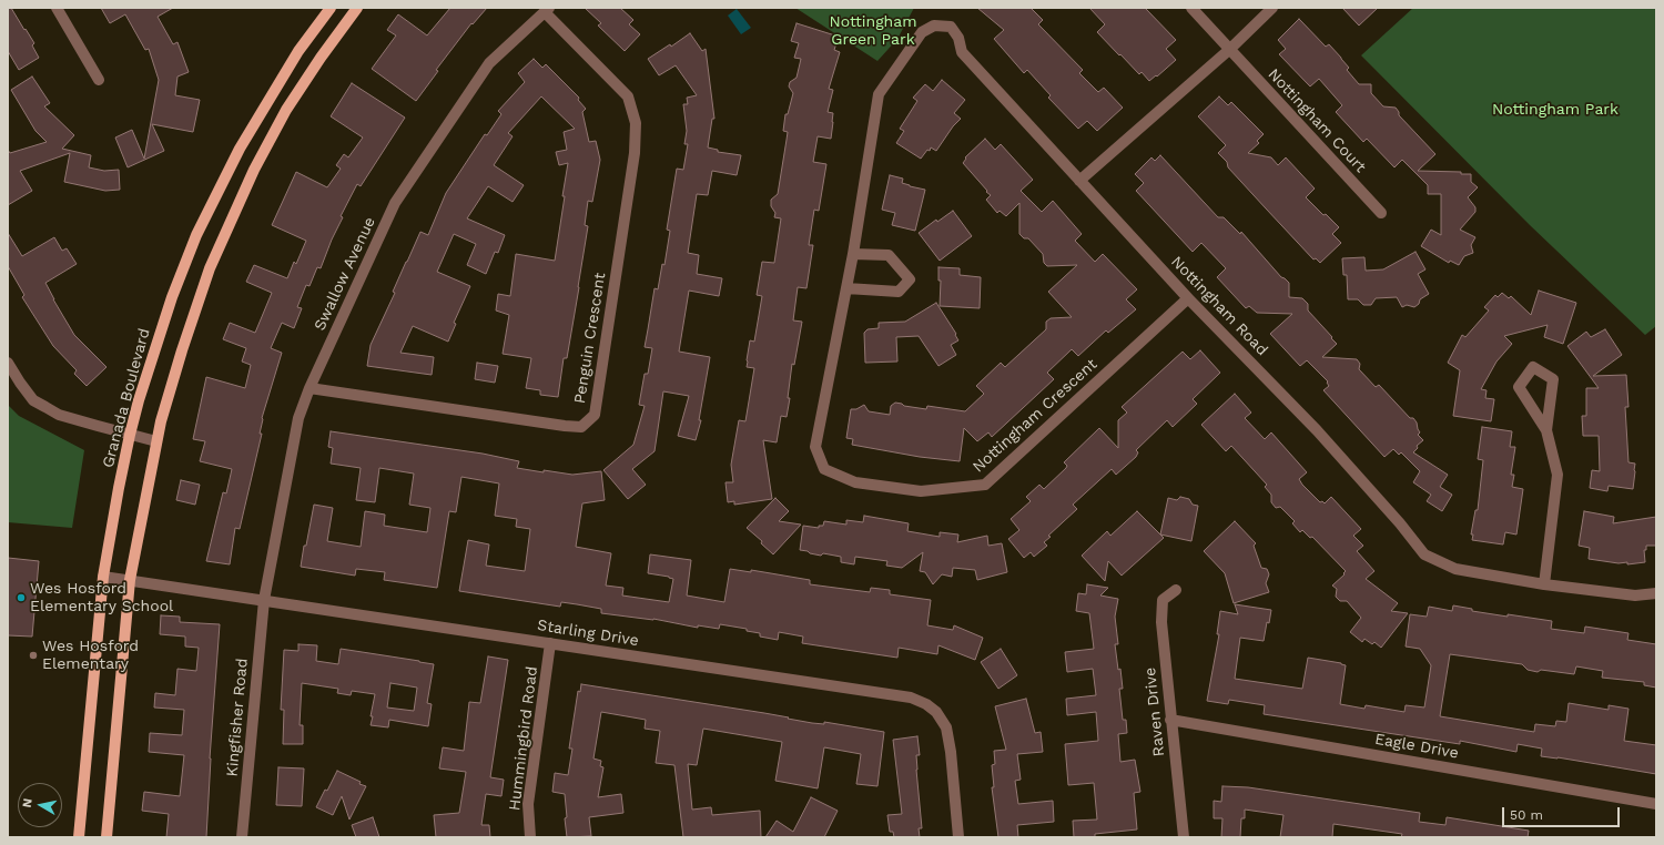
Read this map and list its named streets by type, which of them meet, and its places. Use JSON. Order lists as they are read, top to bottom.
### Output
{
  "streets": {
    "main road": ["Granada Boulevard"],
    "street": [
      "Nottingham Court",
      "Swallow Avenue",
      "Nottingham Road",
      "Penguin Crescent",
      "Nottingham Crescent",
      "Starling Drive",
      "Raven Drive",
      "Kingfisher Road",
      "Hummingbird Road",
      "Eagle Drive"
    ]
  },
  "crossings": [
    ["Swallow Avenue", "Penguin Crescent"],
    ["Swallow Avenue", "Starling Drive"],
    ["Swallow Avenue", "Kingfisher Road"],
    ["Nottingham Road", "Nottingham Crescent"],
    ["Granada Boulevard", "Starling Drive"],
    ["Starling Drive", "Kingfisher Road"],
    ["Starling Drive", "Hummingbird Road"],
    ["Raven Drive", "Eagle Drive"]
  ],
  "parks": ["Nottingham Green Park", "Nottingham Park"],
  "places": ["Wes Hosford Elementary School", "Wes Hosford Elementary"],
  "scale_bar": "50 m",
  "north": "left"
}
